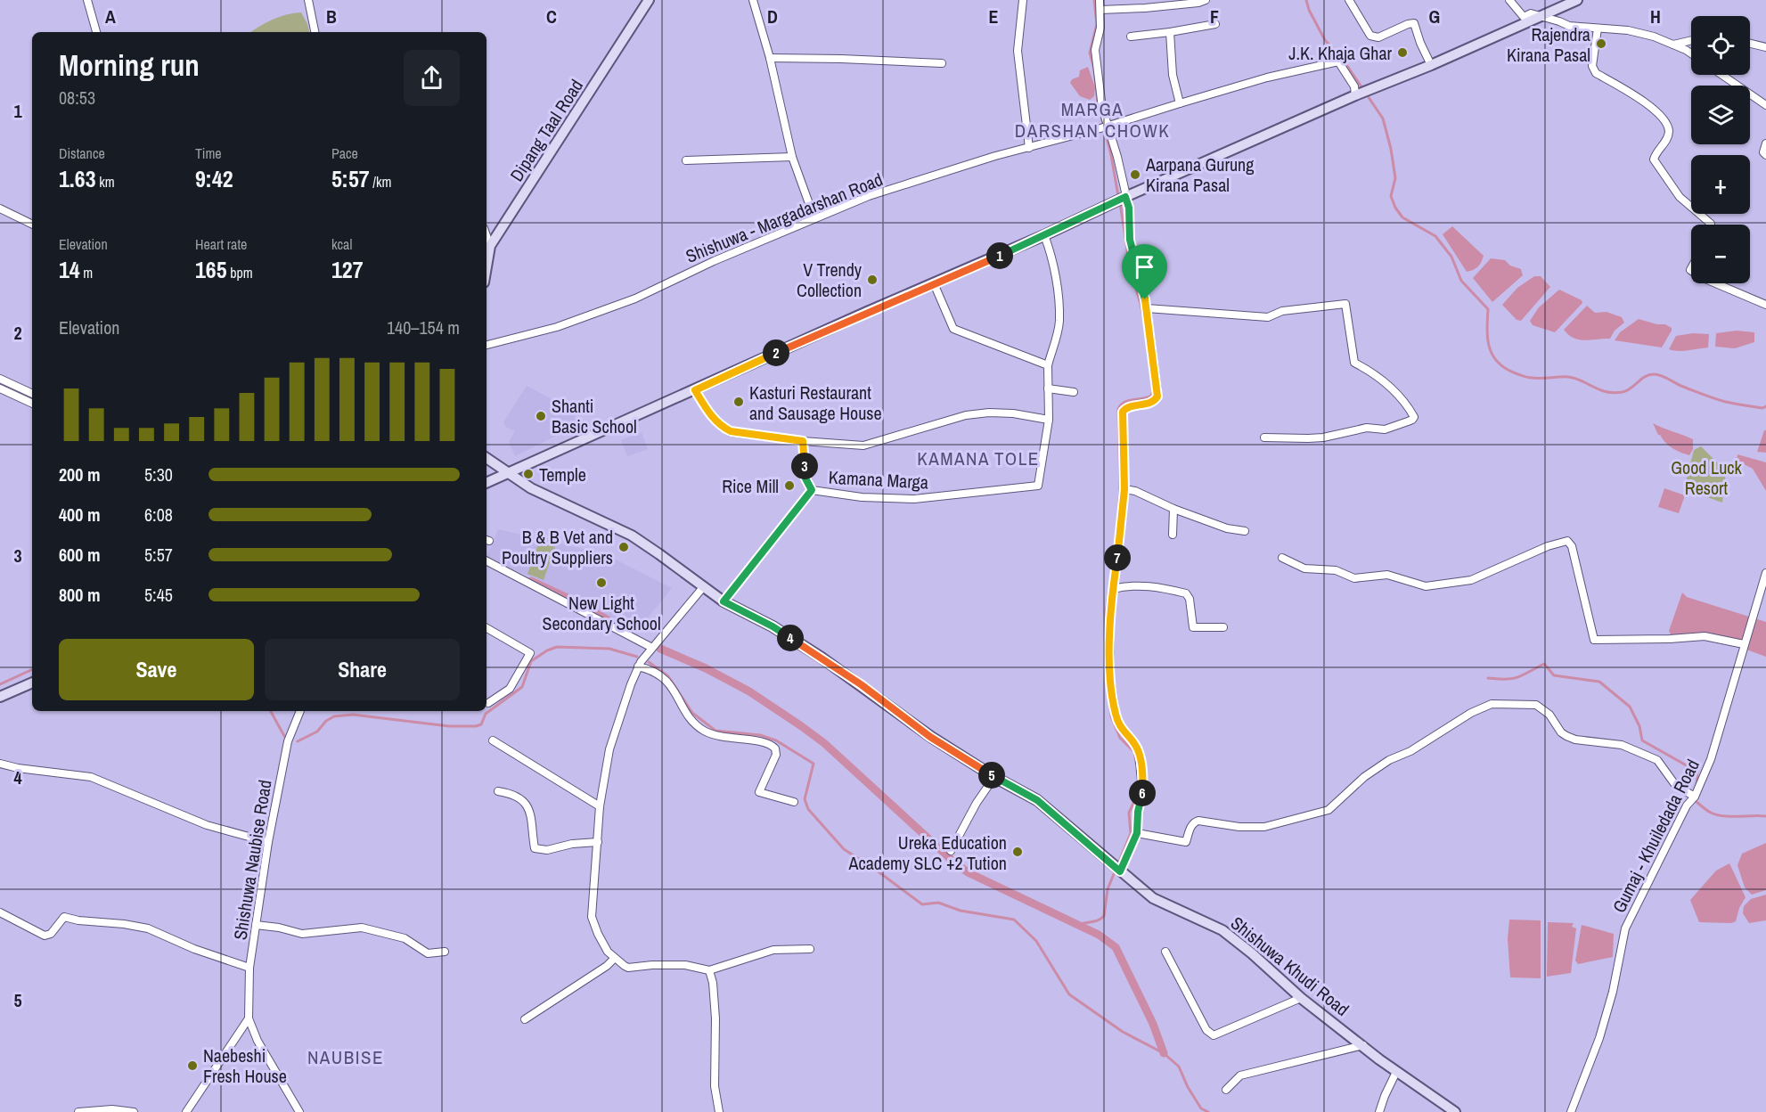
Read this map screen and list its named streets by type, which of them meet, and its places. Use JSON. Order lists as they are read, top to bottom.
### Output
{
  "streets": {
    "main road": ["Dipang Taal Road", "Shishuwa Khudi Road"],
    "street": [
      "Shishuwa - Margadarshan Road",
      "Kamana Marga",
      "Gumaj - Khuiledada Road",
      "Shishuwa Naubise Road"
    ]
  },
  "crossings": [
    ["Kamana Marga", "Shishuwa Khudi Road"]
  ],
  "districts": ["MARGA DARSHAN CHOWK", "KAMANA TOLE", "NAUBISE"],
  "parks": ["Good Luck Resort"],
  "places": [
    "Rajendra Kirana Pasal",
    "J.K. Khaja Ghar",
    "Aarpana Gurung Kirana Pasal",
    "V Trendy Collection",
    "Kasturi Restaurant and Sausage House",
    "Shanti Basic School",
    "Temple",
    "Rice Mill",
    "B & B Vet and Poultry Suppliers",
    "New Light Secondary School",
    "Ureka Education Academy SLC +2 Tution",
    "Naebeshi Fresh House"
  ],
  "page": {
    "map_buttons": ["+", "−"],
    "heading": ["Morning run", "08:53"],
    "stats": [
      ["Distance", "1.63 km"],
      ["Time", "9:42"],
      ["Pace", "5:57 /km"],
      ["Elevation", "14 m"],
      ["Heart rate", "165 bpm"],
      ["kcal", "127"]
    ],
    "pins": [
      "1",
      "2",
      "3",
      "7",
      "4",
      "5",
      "6"
    ],
    "chart": ["Elevation", "140–154 m"],
    "list": [
      {
        "name": "200 m",
        "note": "5:30"
      },
      {
        "name": "400 m",
        "note": "6:08"
      },
      {
        "name": "600 m",
        "note": "5:57"
      },
      {
        "name": "800 m",
        "note": "5:45"
      }
    ],
    "buttons": ["Save", "Share"]
  },
  "grid": {
    "columns": [
      "A",
      "B",
      "C",
      "D",
      "E",
      "F",
      "G",
      "H"
    ],
    "rows": [
      "1",
      "2",
      "3",
      "4",
      "5"
    ]
  }
}
